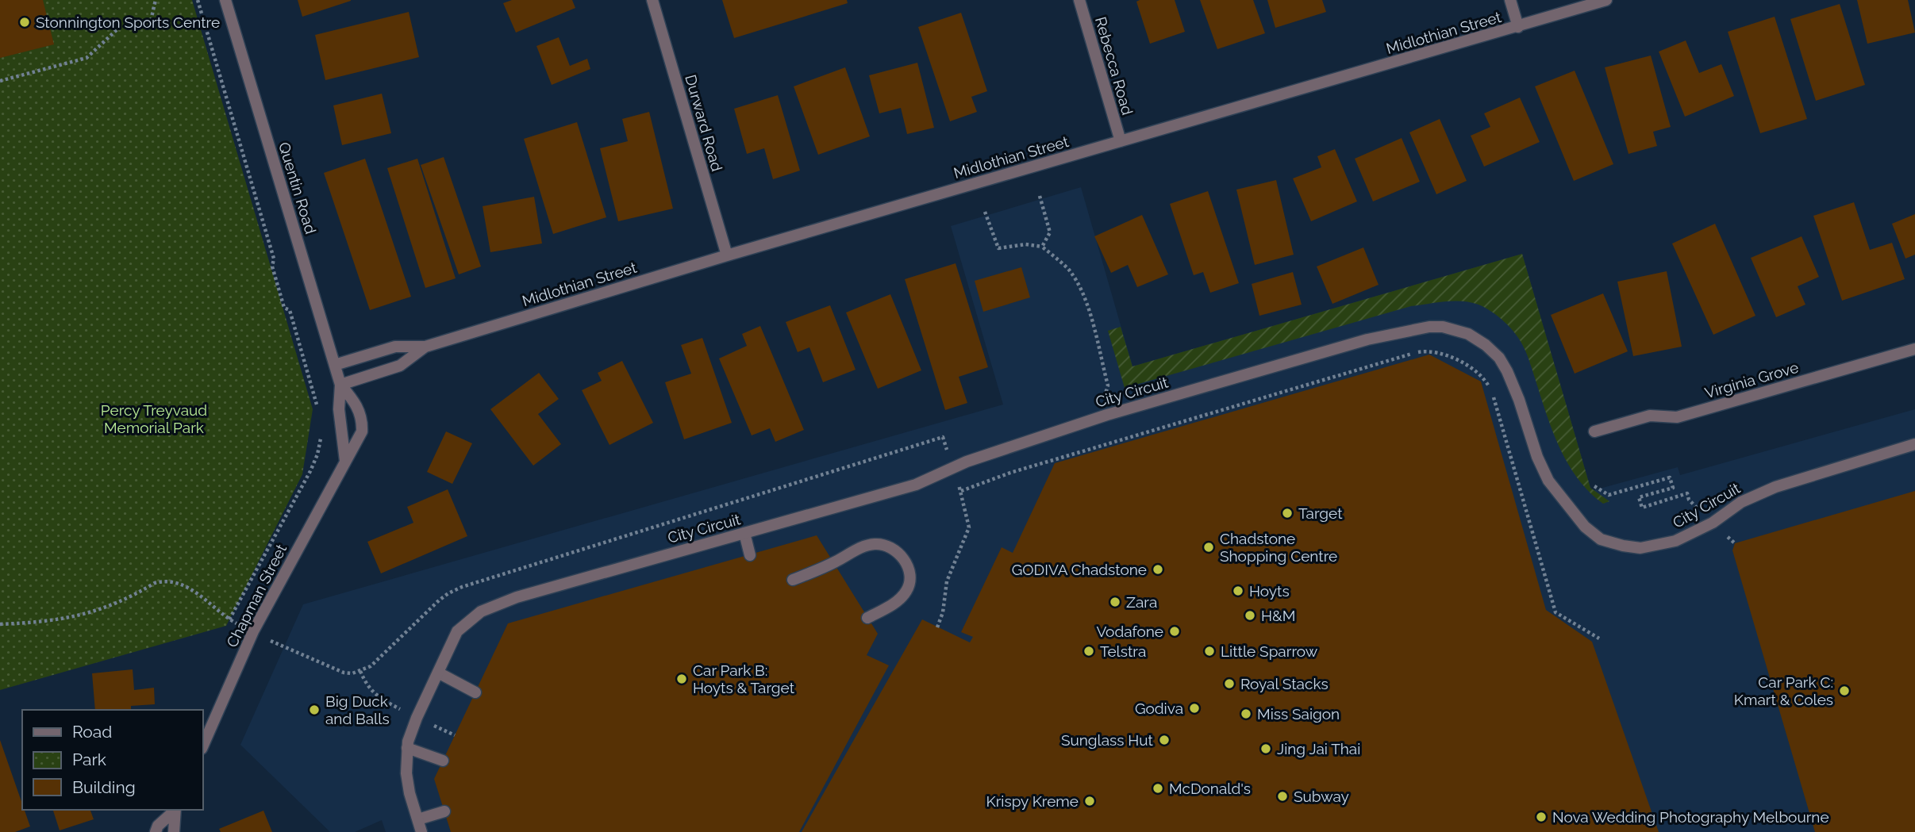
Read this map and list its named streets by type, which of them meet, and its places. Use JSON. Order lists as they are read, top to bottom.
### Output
{
  "streets": {
    "street": [
      "Midlothian Street",
      "Rebecca Road",
      "Durward Road",
      "Quentin Road",
      "Virginia Grove",
      "City Circuit",
      "Chapman Street"
    ]
  },
  "crossings": [
    ["Midlothian Street", "Rebecca Road"],
    ["Midlothian Street", "Durward Road"],
    ["Midlothian Street", "Quentin Road"],
    ["Midlothian Street", "Chapman Street"],
    ["Quentin Road", "Chapman Street"]
  ],
  "parks": ["Percy Treyvaud Memorial Park"],
  "places": [
    "Stonnington Sports Centre",
    "Target",
    "Chadstone Shopping Centre",
    "GODIVA Chadstone",
    "Hoyts",
    "Zara",
    "H&M",
    "Vodafone",
    "Telstra",
    "Little Sparrow",
    "Car Park B: Hoyts & Target",
    "Royal Stacks",
    "Car Park C: Kmart & Coles",
    "Godiva",
    "Big Duck and Balls",
    "Miss Saigon",
    "Sunglass Hut",
    "Jing Jai Thai",
    "McDonald's",
    "Subway",
    "Krispy Kreme",
    "Nova Wedding Photography Melbourne"
  ],
  "legend": ["Road", "Park", "Building"]
}
